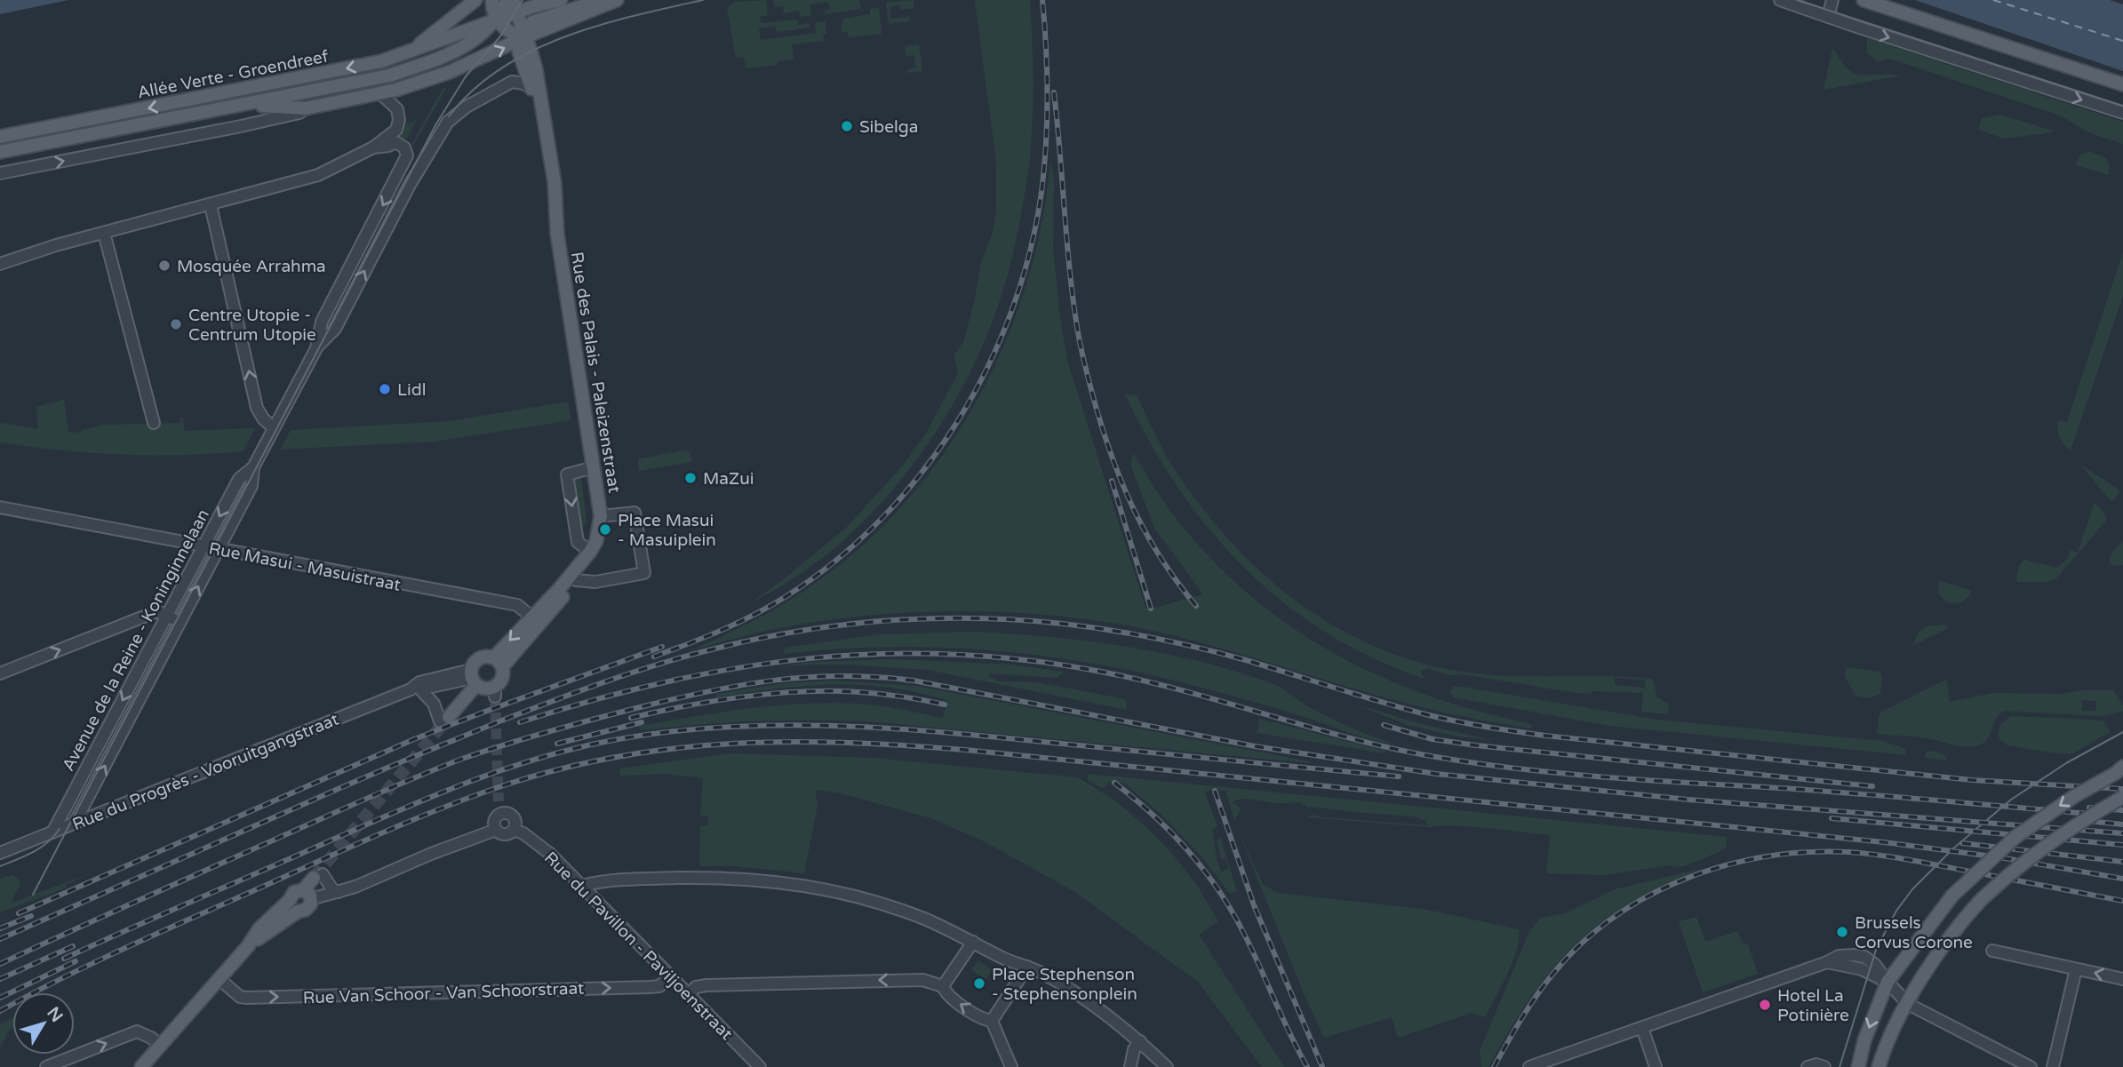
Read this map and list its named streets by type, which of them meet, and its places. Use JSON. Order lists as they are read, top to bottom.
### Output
{
  "streets": {
    "main road": ["Allée Verte - Groendreef", "Rue des Palais - Paleizenstraat"],
    "street": [
      "Rue Masui - Masuistraat",
      "Avenue de la Reine - Koninginnelaan",
      "Rue du Progrès - Vooruitgangstraat",
      "Rue du Pavillon - Paviljoenstraat",
      "Rue Van Schoor - Van Schoorstraat"
    ]
  },
  "crossings": [
    ["Allée Verte - Groendreef", "Rue des Palais - Paleizenstraat"],
    ["Rue des Palais - Paleizenstraat", "Rue Masui - Masuistraat"],
    ["Rue des Palais - Paleizenstraat", "Avenue de la Reine - Koninginnelaan"],
    ["Rue des Palais - Paleizenstraat", "Rue du Progrès - Vooruitgangstraat"],
    ["Rue Masui - Masuistraat", "Avenue de la Reine - Koninginnelaan"],
    ["Avenue de la Reine - Koninginnelaan", "Rue du Progrès - Vooruitgangstraat"],
    ["Rue du Pavillon - Paviljoenstraat", "Rue Van Schoor - Van Schoorstraat"]
  ],
  "one_way": ["Rue Van Schoor - Van Schoorstraat"],
  "places": [
    "Sibelga",
    "Mosquée Arrahma",
    "Centre Utopie - Centrum Utopie",
    "Lidl",
    "MaZui",
    "Place Masui - Masuiplein",
    "Brussels Corvus Corone",
    "Place Stephenson - Stephensonplein",
    "Hotel La Potinière"
  ],
  "north": "top right"
}
